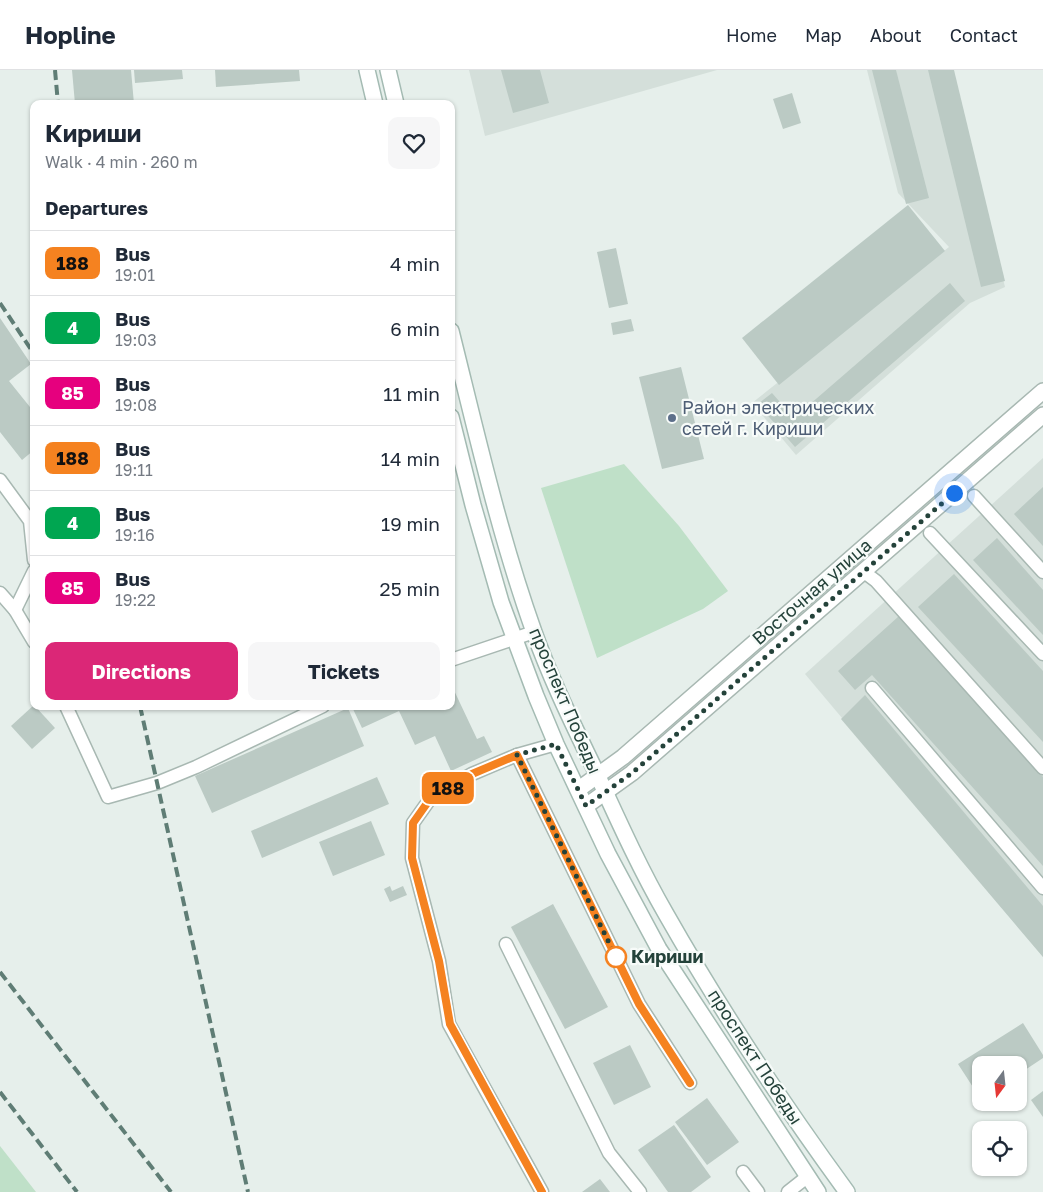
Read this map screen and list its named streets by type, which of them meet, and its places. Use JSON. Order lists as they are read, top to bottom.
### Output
{
  "streets": {
    "main road": ["Восточная улица", "проспект Победы"]
  },
  "crossings": [
    ["Восточная улица", "проспект Победы"]
  ],
  "places": ["Район электрических сетей г. Кириши", "Кириши"],
  "lines": ["bus line 188"],
  "north": "bottom",
  "page": {
    "header": "Hopline",
    "nav": [
      "Home",
      "Map",
      "About",
      "Contact"
    ],
    "on_map": "188",
    "heading": [
      ["Кириши", "Walk · 4 min · 260 m"],
      "Departures"
    ],
    "list": [
      {
        "mark": "188",
        "name": "Bus",
        "note": "19:01",
        "value": "4 min"
      },
      {
        "mark": "4",
        "name": "Bus",
        "note": "19:03",
        "value": "6 min"
      },
      {
        "mark": "85",
        "name": "Bus",
        "note": "19:08",
        "value": "11 min"
      },
      {
        "mark": "188",
        "name": "Bus",
        "note": "19:11",
        "value": "14 min"
      },
      {
        "mark": "4",
        "name": "Bus",
        "note": "19:16",
        "value": "19 min"
      },
      {
        "mark": "85",
        "name": "Bus",
        "note": "19:22",
        "value": "25 min"
      }
    ],
    "buttons": ["Directions", "Tickets"]
  }
}
